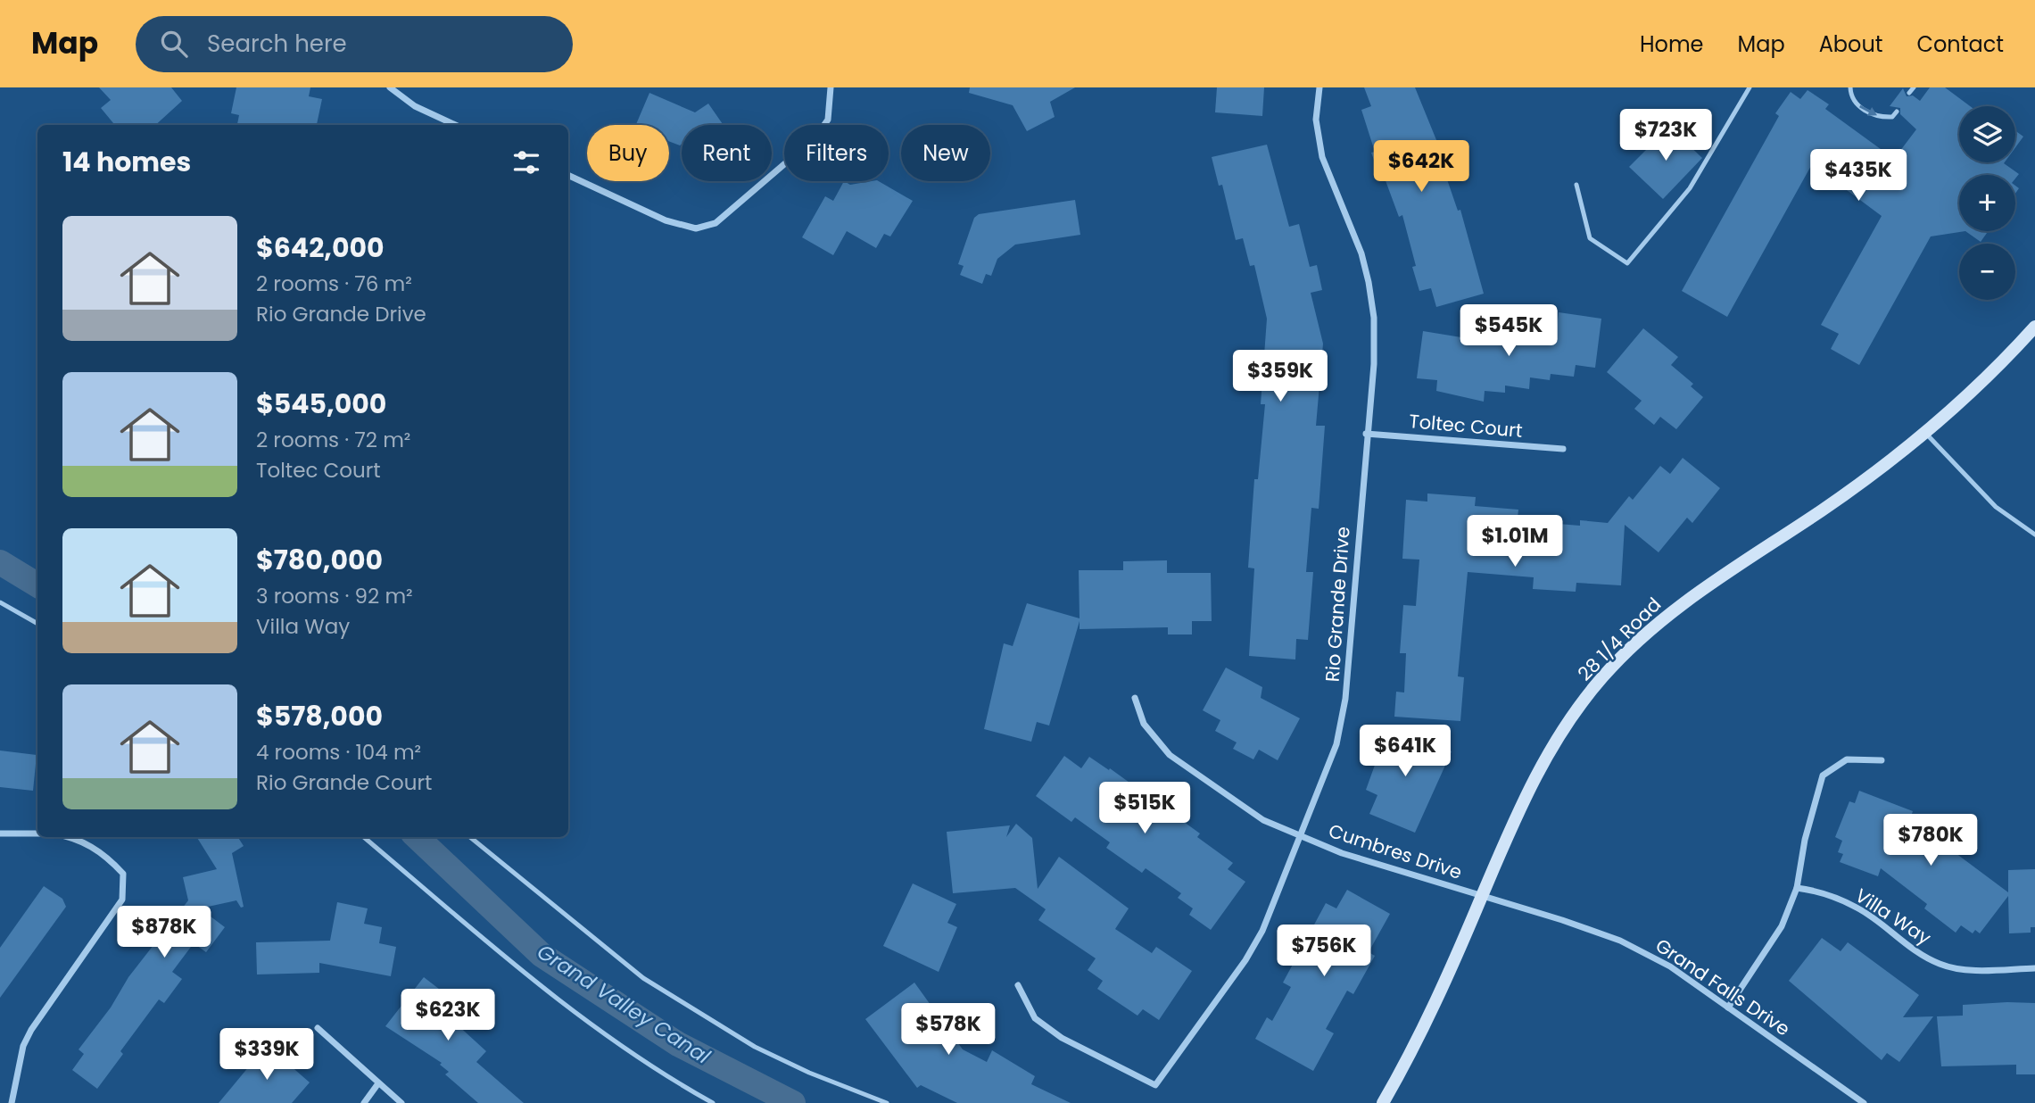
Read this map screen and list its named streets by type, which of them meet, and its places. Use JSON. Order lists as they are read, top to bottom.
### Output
{
  "streets": {
    "main road": ["28 1/4 Road"],
    "street": [
      "Toltec Court",
      "Rio Grande Drive",
      "Cumbres Drive",
      "Villa Way",
      "Grand Falls Drive"
    ]
  },
  "crossings": [
    ["Toltec Court", "Rio Grande Drive"],
    ["Rio Grande Drive", "Cumbres Drive"],
    ["28 1/4 Road", "Cumbres Drive"],
    ["28 1/4 Road", "Grand Falls Drive"],
    ["Cumbres Drive", "Grand Falls Drive"]
  ],
  "water": ["Grand Valley Canal"],
  "page": {
    "header": "Map",
    "search": "Search here",
    "nav": [
      "Home",
      "Map",
      "About",
      "Contact"
    ],
    "map_buttons": ["+", "−"],
    "price": [
      "$723K",
      "$642K",
      "$435K",
      "$545K",
      "$359K",
      "$1.01M",
      "$641K",
      "$515K",
      "$780K",
      "$878K",
      "$756K",
      "$623K",
      "$578K",
      "$339K"
    ],
    "chip": [
      "Buy",
      "Rent",
      "Filters",
      "New"
    ],
    "heading": "14 homes",
    "list": [
      {
        "name": "$642,000",
        "note": "2 rooms · 76 m² · Rio Grande Drive"
      },
      {
        "name": "$545,000",
        "note": "2 rooms · 72 m² · Toltec Court"
      },
      {
        "name": "$780,000",
        "note": "3 rooms · 92 m² · Villa Way"
      },
      {
        "name": "$578,000",
        "note": "4 rooms · 104 m² · Rio Grande Court"
      }
    ]
  }
}
